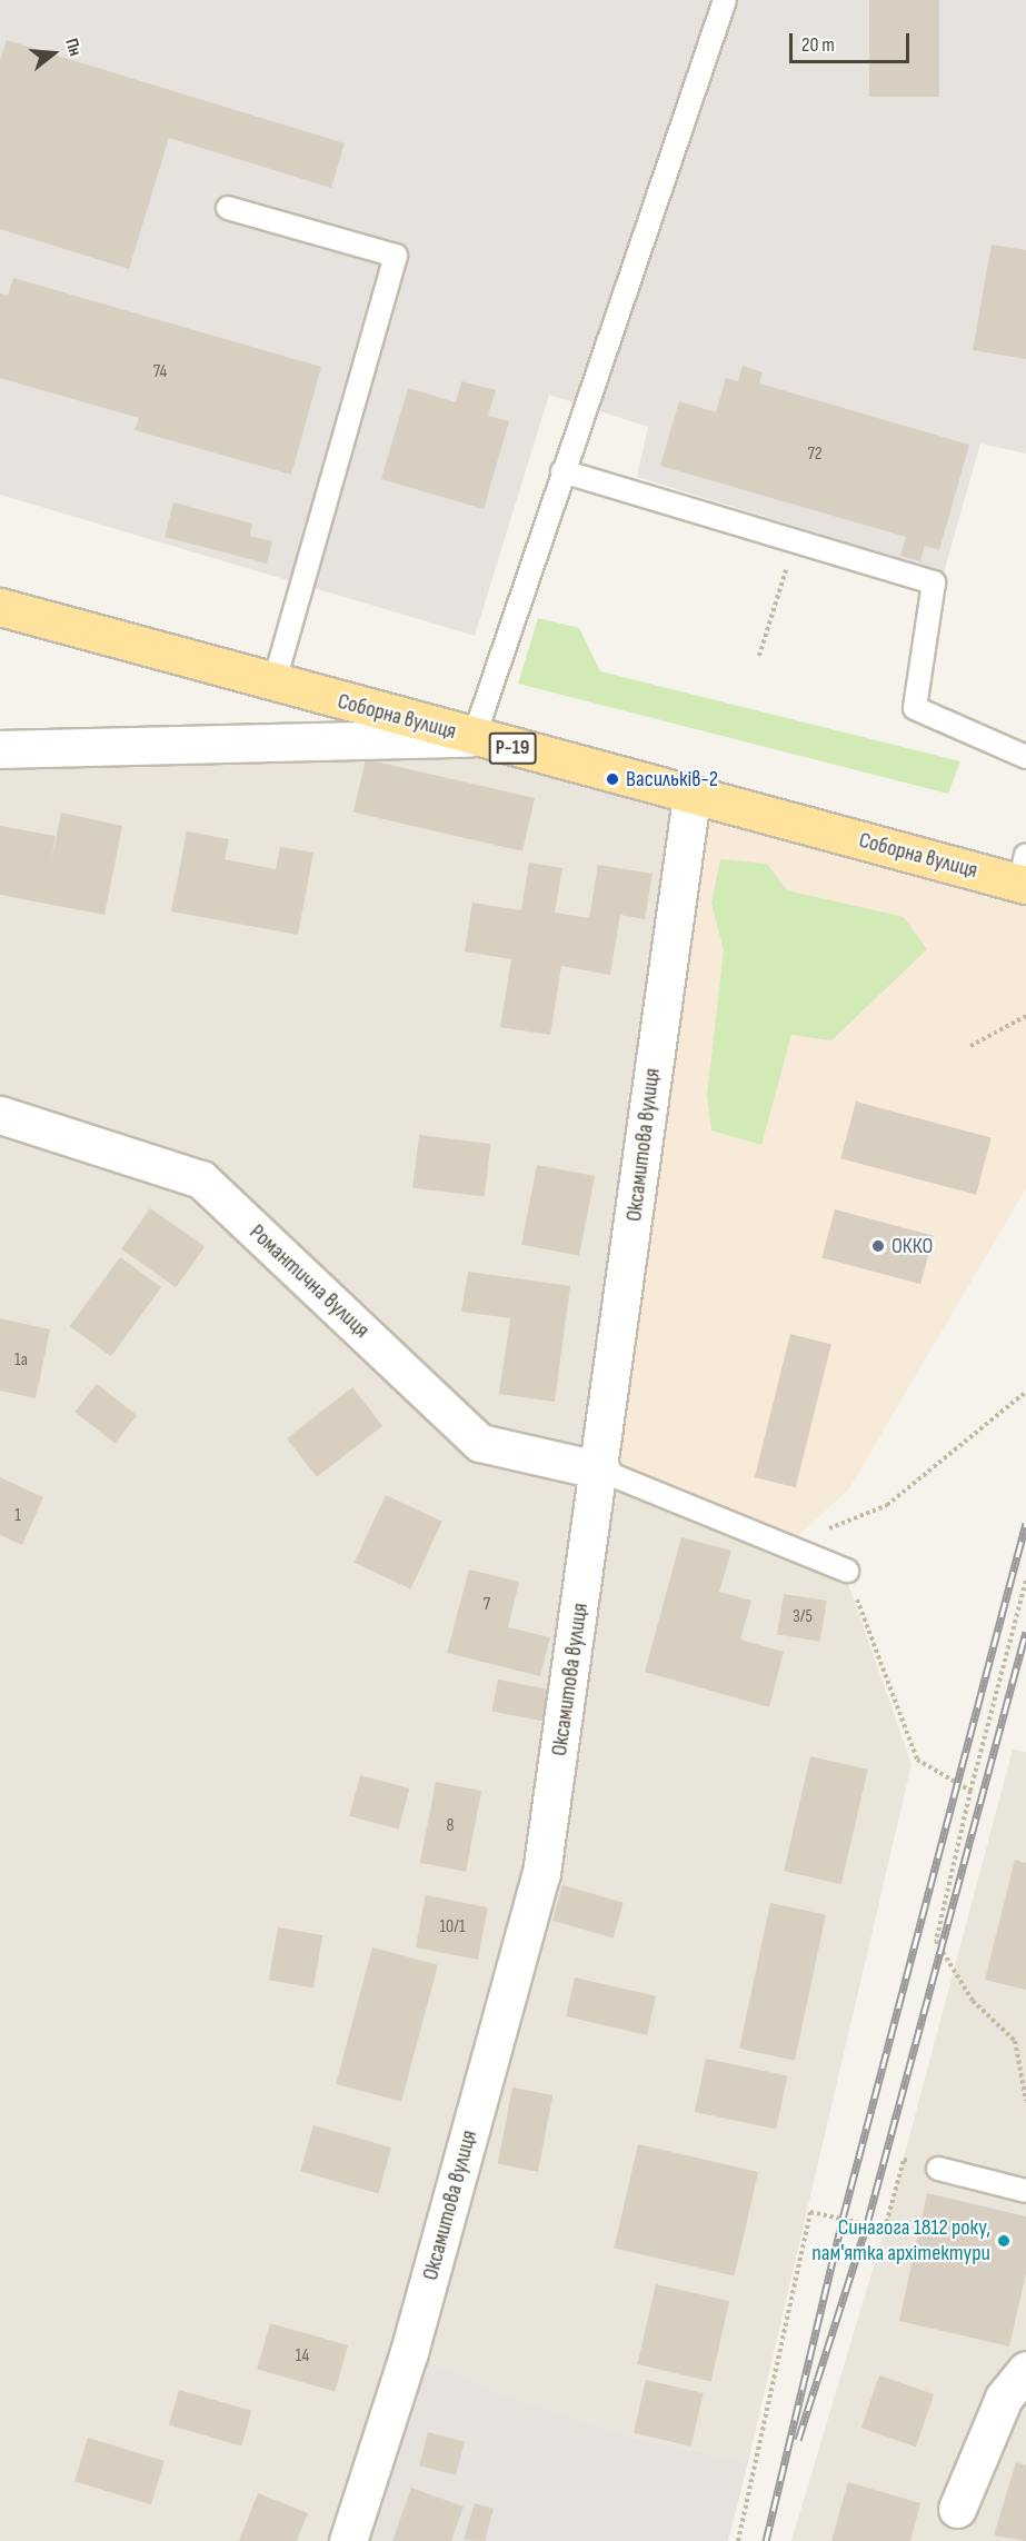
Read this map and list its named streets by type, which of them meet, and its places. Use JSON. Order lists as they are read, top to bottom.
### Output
{
  "streets": {
    "main road": ["Соборна вулиця", "Р-19"],
    "street": ["Оксамитова вулиця", "Романтична вулиця"]
  },
  "crossings": [
    ["Соборна вулиця", "Оксамитова вулиця"],
    ["Оксамитова вулиця", "Романтична вулиця"]
  ],
  "places": ["Васильків-2", "ОККО", "Синагога 1812 року, пам'ятка архітектури"],
  "house_numbers": [
    "74",
    "72",
    "1а",
    "1",
    "7",
    "3/5",
    "8",
    "10/1",
    "14"
  ],
  "scale_bar": "20 m",
  "north": "right"
}
